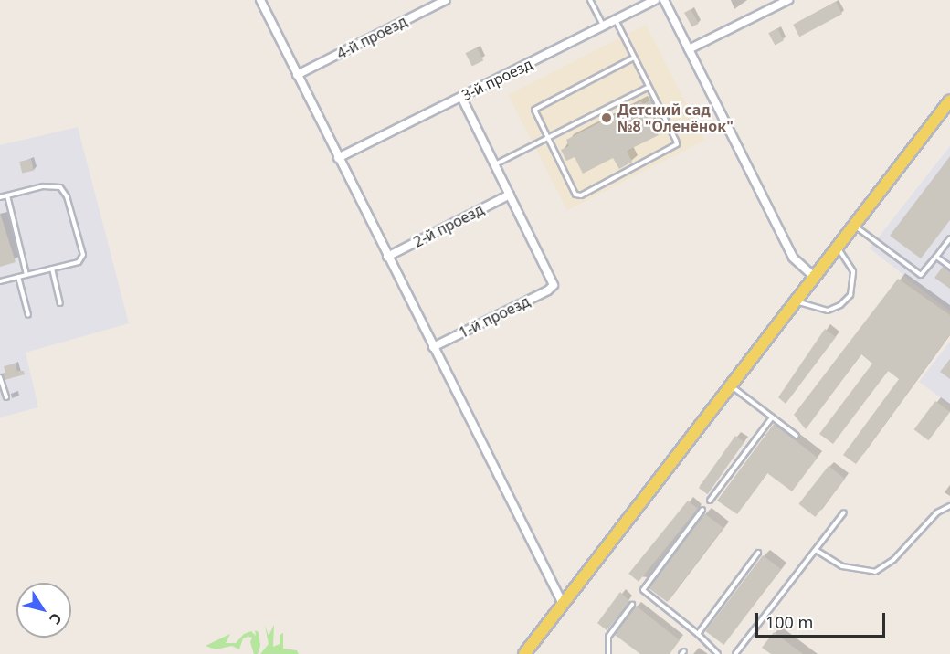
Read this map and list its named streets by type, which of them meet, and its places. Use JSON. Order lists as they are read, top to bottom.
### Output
{
  "streets": {
    "street": [
      "4-й проезд",
      "3-й проезд",
      "2-й проезд",
      "1-й проезд"
    ]
  },
  "crossings": [
    ["2-й проезд", "1-й проезд"]
  ],
  "places": ["Детский сад №8 \"Оленёнок\""],
  "scale_bar": "100 m",
  "north": "bottom right"
}
